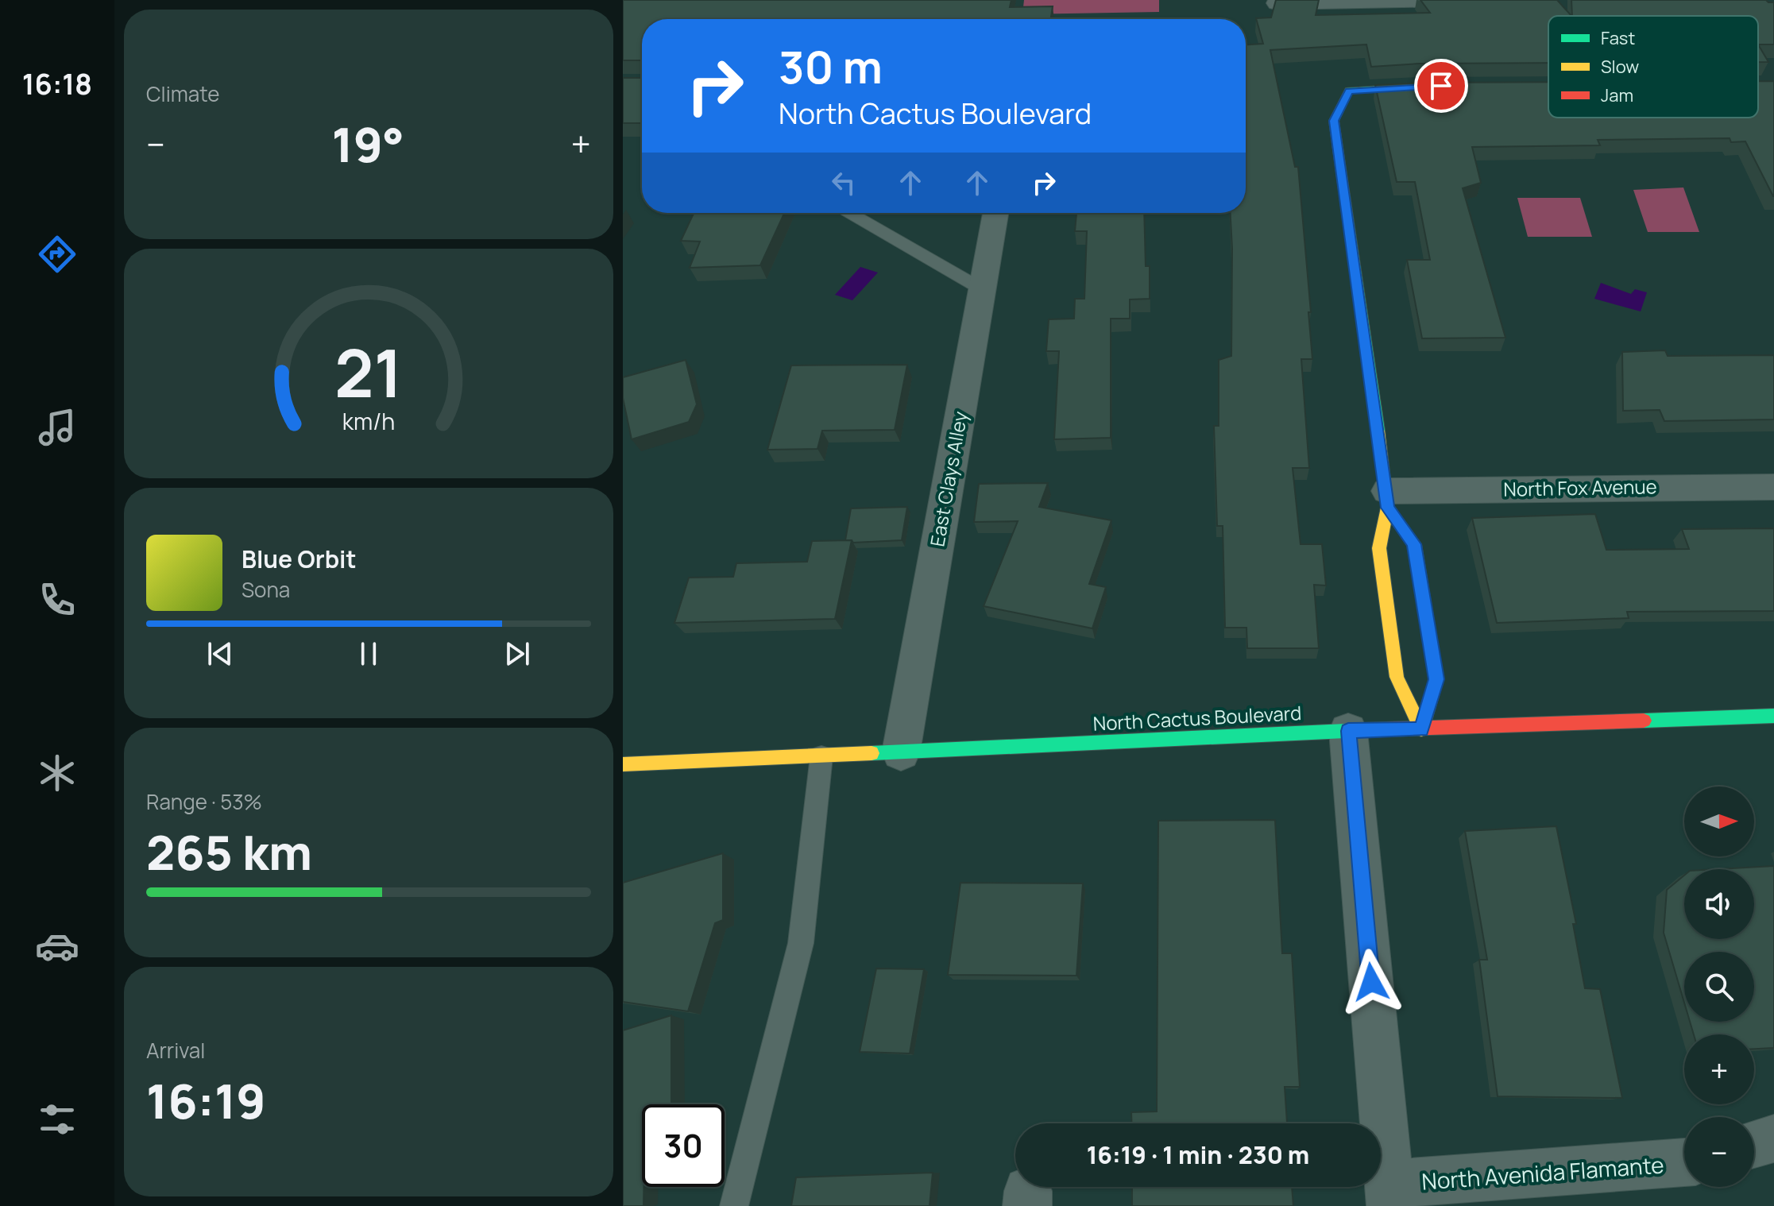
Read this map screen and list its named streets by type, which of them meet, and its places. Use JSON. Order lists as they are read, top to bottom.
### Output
{
  "streets": {
    "street": [
      "East Clays Alley",
      "North Fox Avenue",
      "North Cactus Boulevard",
      "North Avenida Flamante"
    ]
  },
  "crossings": [
    ["East Clays Alley", "North Cactus Boulevard"]
  ],
  "legend": ["Fast", "Slow", "Jam"],
  "north": "right",
  "page": {
    "tabs": "16:18",
    "tile": [
      "Climate",
      ["Range · 53%", "265 km"],
      ["Arrival", "16:19"]
    ],
    "turn": ["30 m", "North Cactus Boulevard"],
    "heat": ["−", "19°", "+"],
    "song": ["Blue Orbit", "Sona"],
    "map_buttons": ["+", "−"],
    "limit": "30",
    "trip": "16:19 · 1 min · 230 m",
    "gauge": ["21", "km/h"]
  }
}
